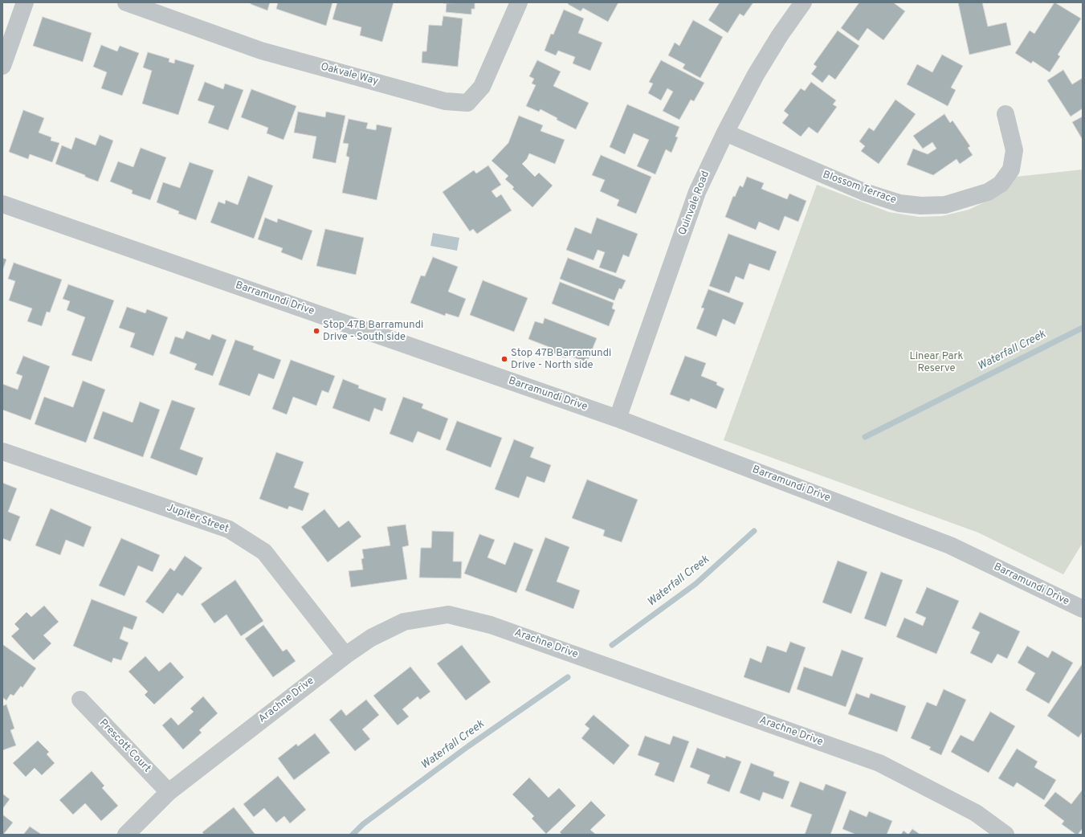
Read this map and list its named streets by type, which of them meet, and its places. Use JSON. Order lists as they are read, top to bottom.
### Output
{
  "streets": {
    "street": [
      "Oakvale Way",
      "Blossom Terrace",
      "Quinvale Road",
      "Barramundi Drive",
      "Jupiter Street",
      "Arachne Drive",
      "Prescott Court"
    ]
  },
  "crossings": [
    ["Blossom Terrace", "Quinvale Road"],
    ["Quinvale Road", "Barramundi Drive"],
    ["Jupiter Street", "Arachne Drive"],
    ["Arachne Drive", "Prescott Court"]
  ],
  "water": ["Waterfall Creek"],
  "parks": ["Linear Park Reserve"],
  "places": ["Stop 47B Barramundi Drive - South side", "Stop 47B Barramundi Drive - North side"]
}
